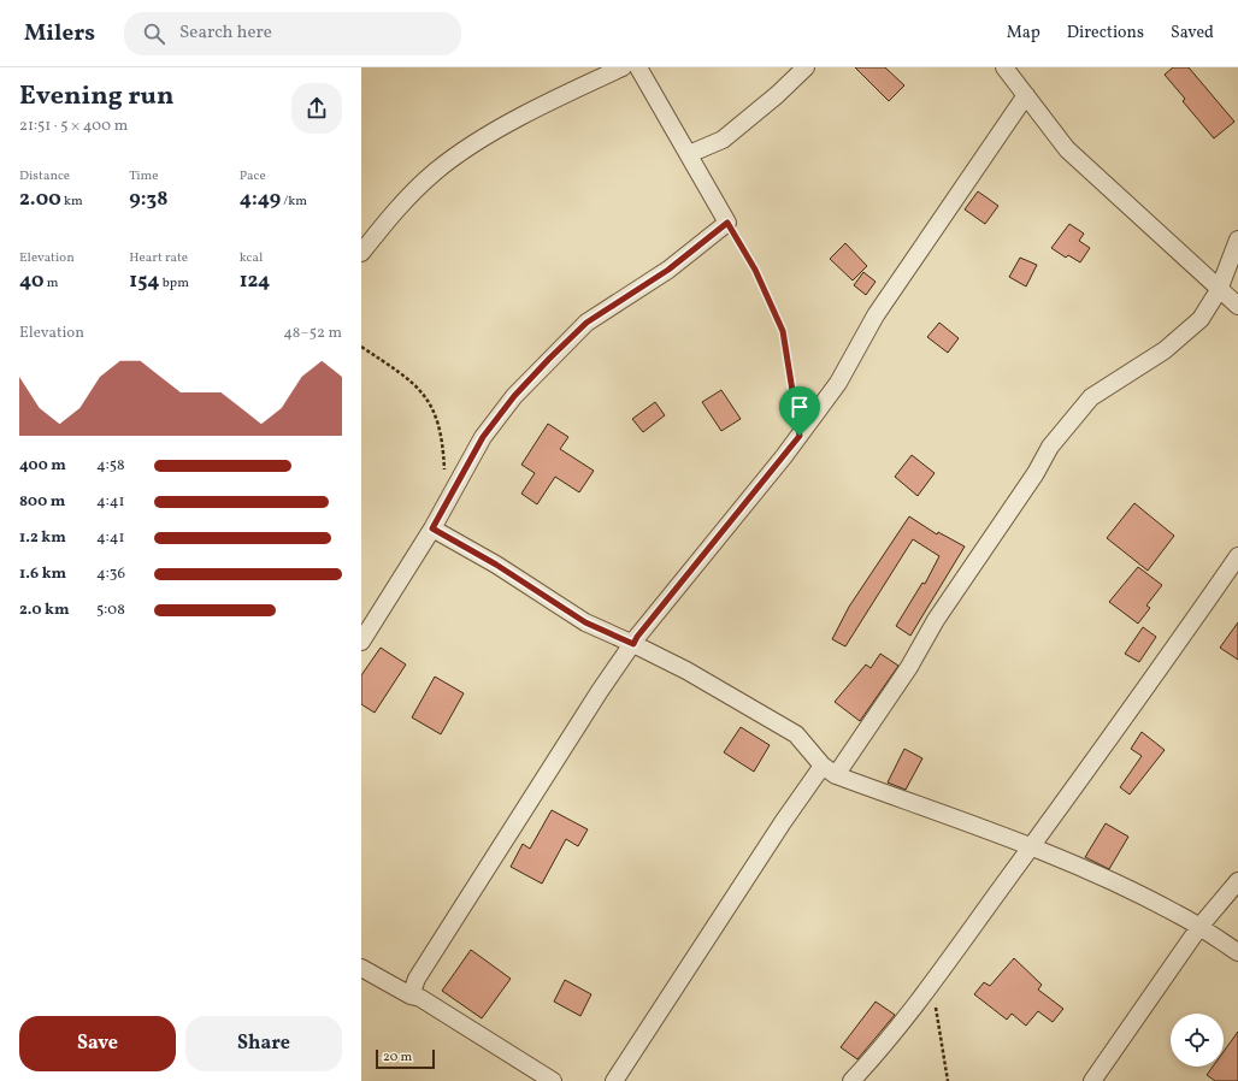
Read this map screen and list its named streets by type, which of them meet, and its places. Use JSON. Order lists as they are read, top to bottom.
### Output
{
  "scale_bar": "20 m",
  "page": {
    "header": "Milers",
    "search": "Search here",
    "nav": ["Map", "Directions", "Saved"],
    "heading": ["Evening run", "21:51 · 5 × 400 m"],
    "stats": [
      ["Distance", "2.00 km"],
      ["Time", "9:38"],
      ["Pace", "4:49 /km"],
      ["Elevation", "40 m"],
      ["Heart rate", "154 bpm"],
      ["kcal", "124"]
    ],
    "chart": ["Elevation", "48–52 m"],
    "list": [
      {
        "name": "400 m",
        "note": "4:58"
      },
      {
        "name": "800 m",
        "note": "4:41"
      },
      {
        "name": "1.2 km",
        "note": "4:41"
      },
      {
        "name": "1.6 km",
        "note": "4:36"
      },
      {
        "name": "2.0 km",
        "note": "5:08"
      }
    ],
    "buttons": ["Save", "Share"],
    "scale": "20 m"
  }
}
